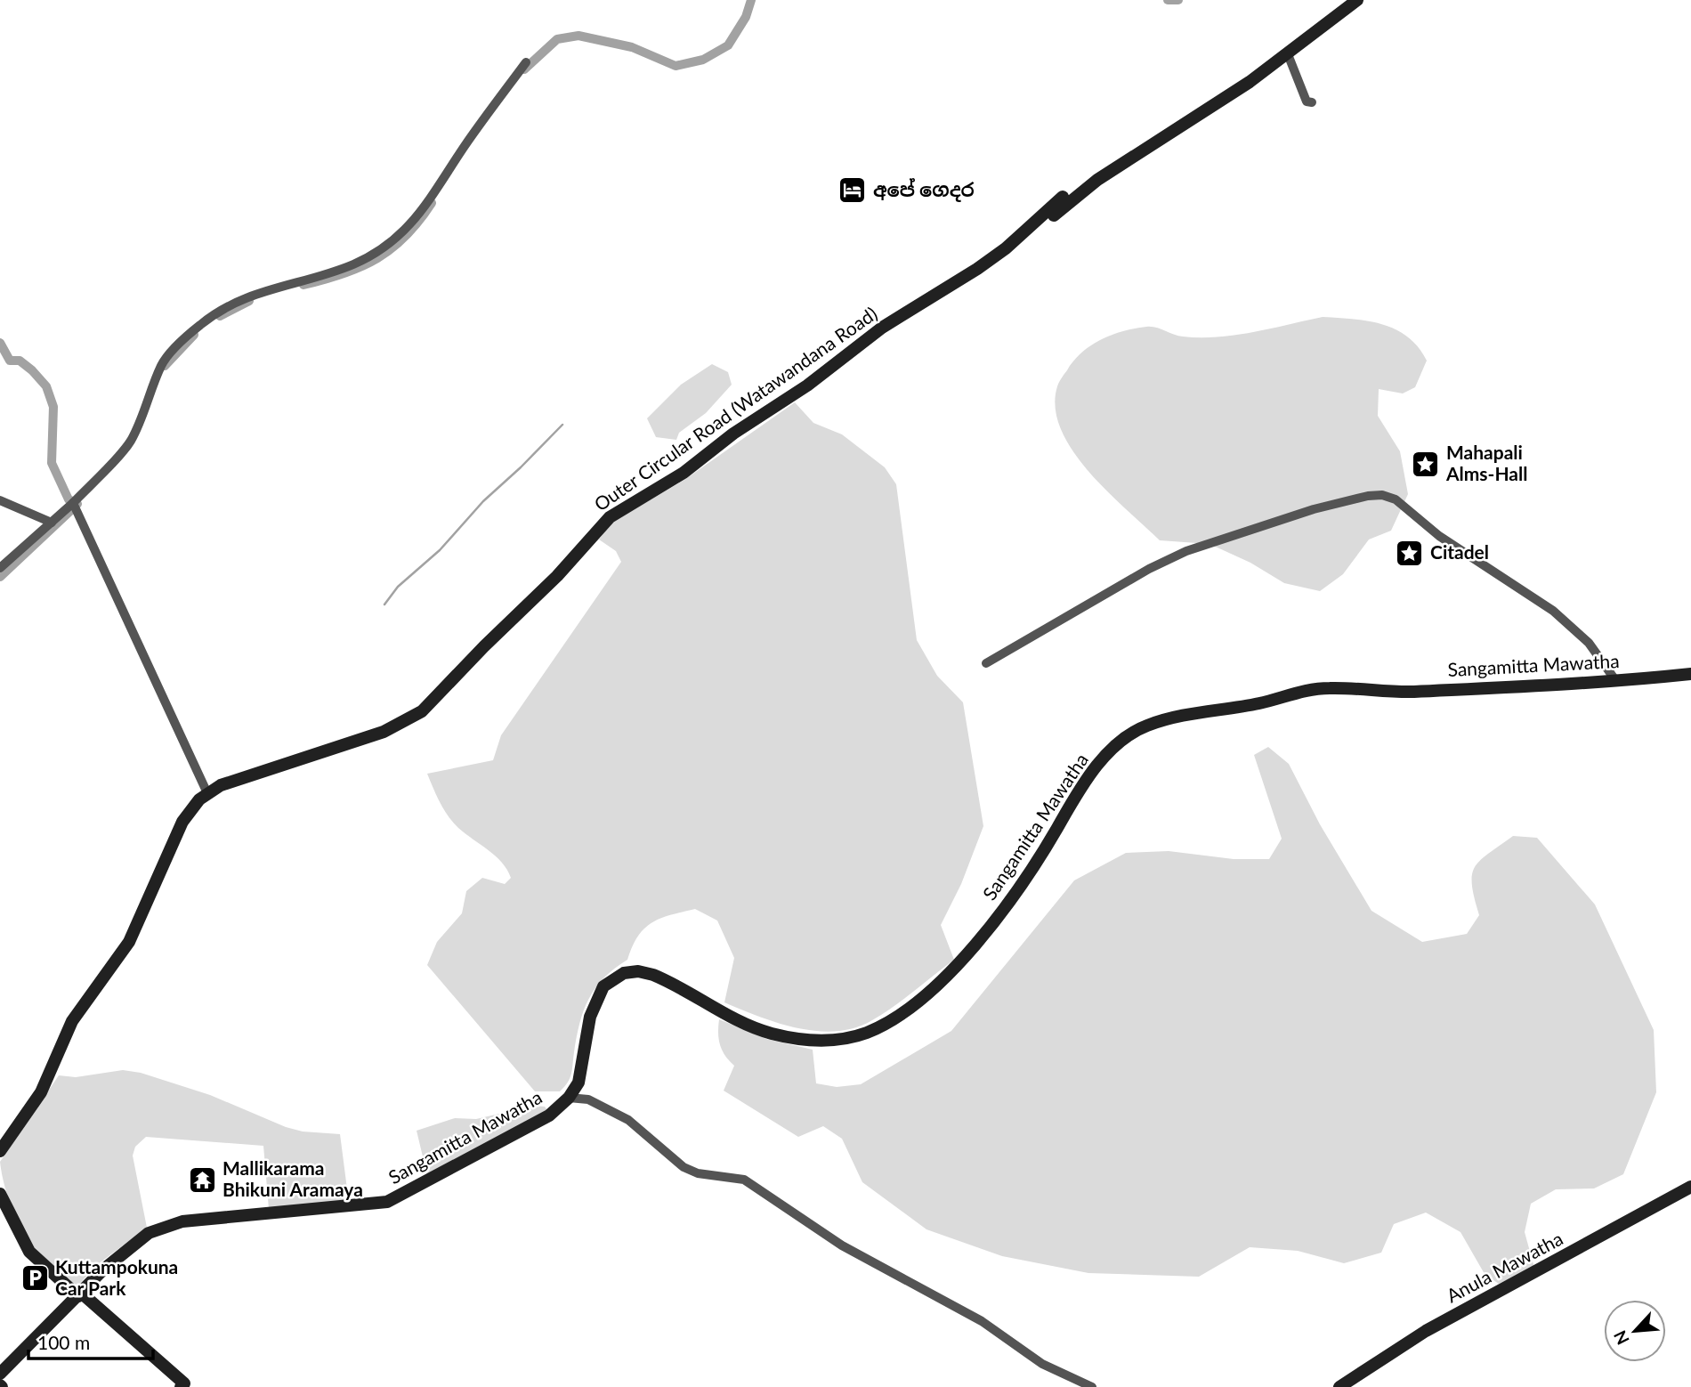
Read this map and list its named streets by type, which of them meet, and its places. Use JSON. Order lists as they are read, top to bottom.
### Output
{
  "streets": {
    "main road": ["Outer Circular Road (Watawandana Road)", "Sangamitta Mawatha", "Anula Mawatha"]
  },
  "places": {
    "hotel": ["අපේ ගෙදර"],
    "place": ["Mahapali Alms-Hall", "Citadel"],
    "temple": ["Mallikarama Bhikuni Aramaya"],
    "parking": ["Kuttampokuna Car Park"]
  },
  "scale_bar": "100 m",
  "north": "bottom left"
}
